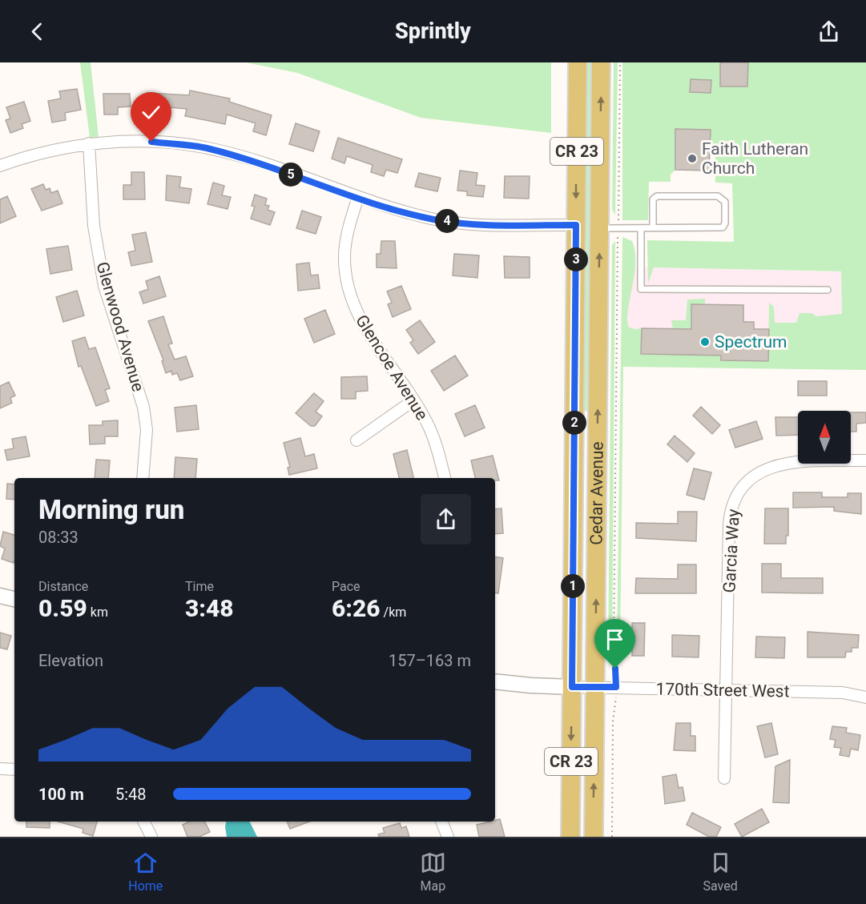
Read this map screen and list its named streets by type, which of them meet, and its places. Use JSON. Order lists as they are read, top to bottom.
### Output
{
  "streets": {
    "main road": ["CR 23", "Cedar Avenue"],
    "street": [
      "Glenwood Avenue",
      "Glencoe Avenue",
      "Garcia Way",
      "170th Street West"
    ]
  },
  "crossings": [
    ["Cedar Avenue", "170th Street West"],
    ["Garcia Way", "170th Street West"]
  ],
  "places": ["Faith Lutheran Church", "Spectrum"],
  "north": "top",
  "page": {
    "header": "Sprintly",
    "pins": [
      "5",
      "4",
      "3",
      "2",
      "1"
    ],
    "heading": ["Morning run", "08:33"],
    "stats": [
      ["Distance", "0.59 km"],
      ["Time", "3:48"],
      ["Pace", "6:26 /km"]
    ],
    "chart": ["Elevation", "157–163 m"],
    "list": [
      {
        "name": "100 m",
        "note": "5:48"
      }
    ],
    "tabs": ["Home", "Map", "Saved"]
  }
}
